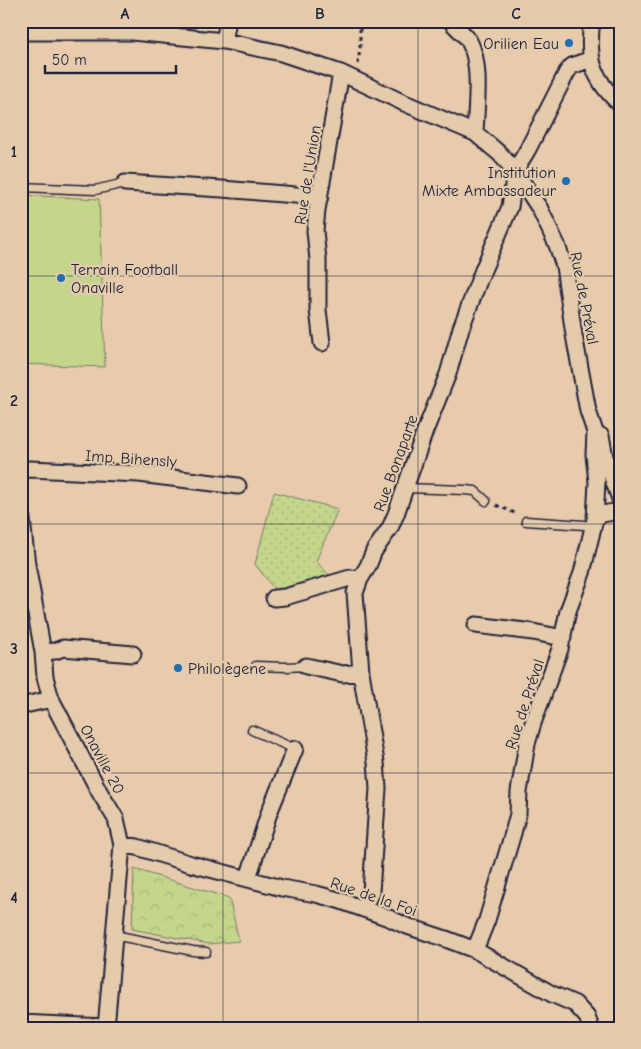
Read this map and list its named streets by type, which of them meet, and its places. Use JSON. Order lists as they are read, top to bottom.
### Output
{
  "streets": {
    "street": [
      "Rue de l'Union",
      "Rue de Préval",
      "Imp. Bihensly",
      "Rue Bonaparte",
      "Onaville 20",
      "Rue de la Foi"
    ]
  },
  "crossings": [
    ["Rue de l'Union", "Rue de Préval"],
    ["Rue de Préval", "Rue Bonaparte"],
    ["Rue de Préval", "Rue de la Foi"],
    ["Rue Bonaparte", "Rue de la Foi"],
    ["Onaville 20", "Rue de la Foi"]
  ],
  "places": [
    "Orilien Eau",
    "Institution Mixte Ambassadeur",
    "Terrain Football Onaville",
    "Philolègene"
  ],
  "scale_bar": "50 m",
  "grid": {
    "columns": ["A", "B", "C"],
    "rows": [
      "1",
      "2",
      "3",
      "4"
    ]
  }
}
